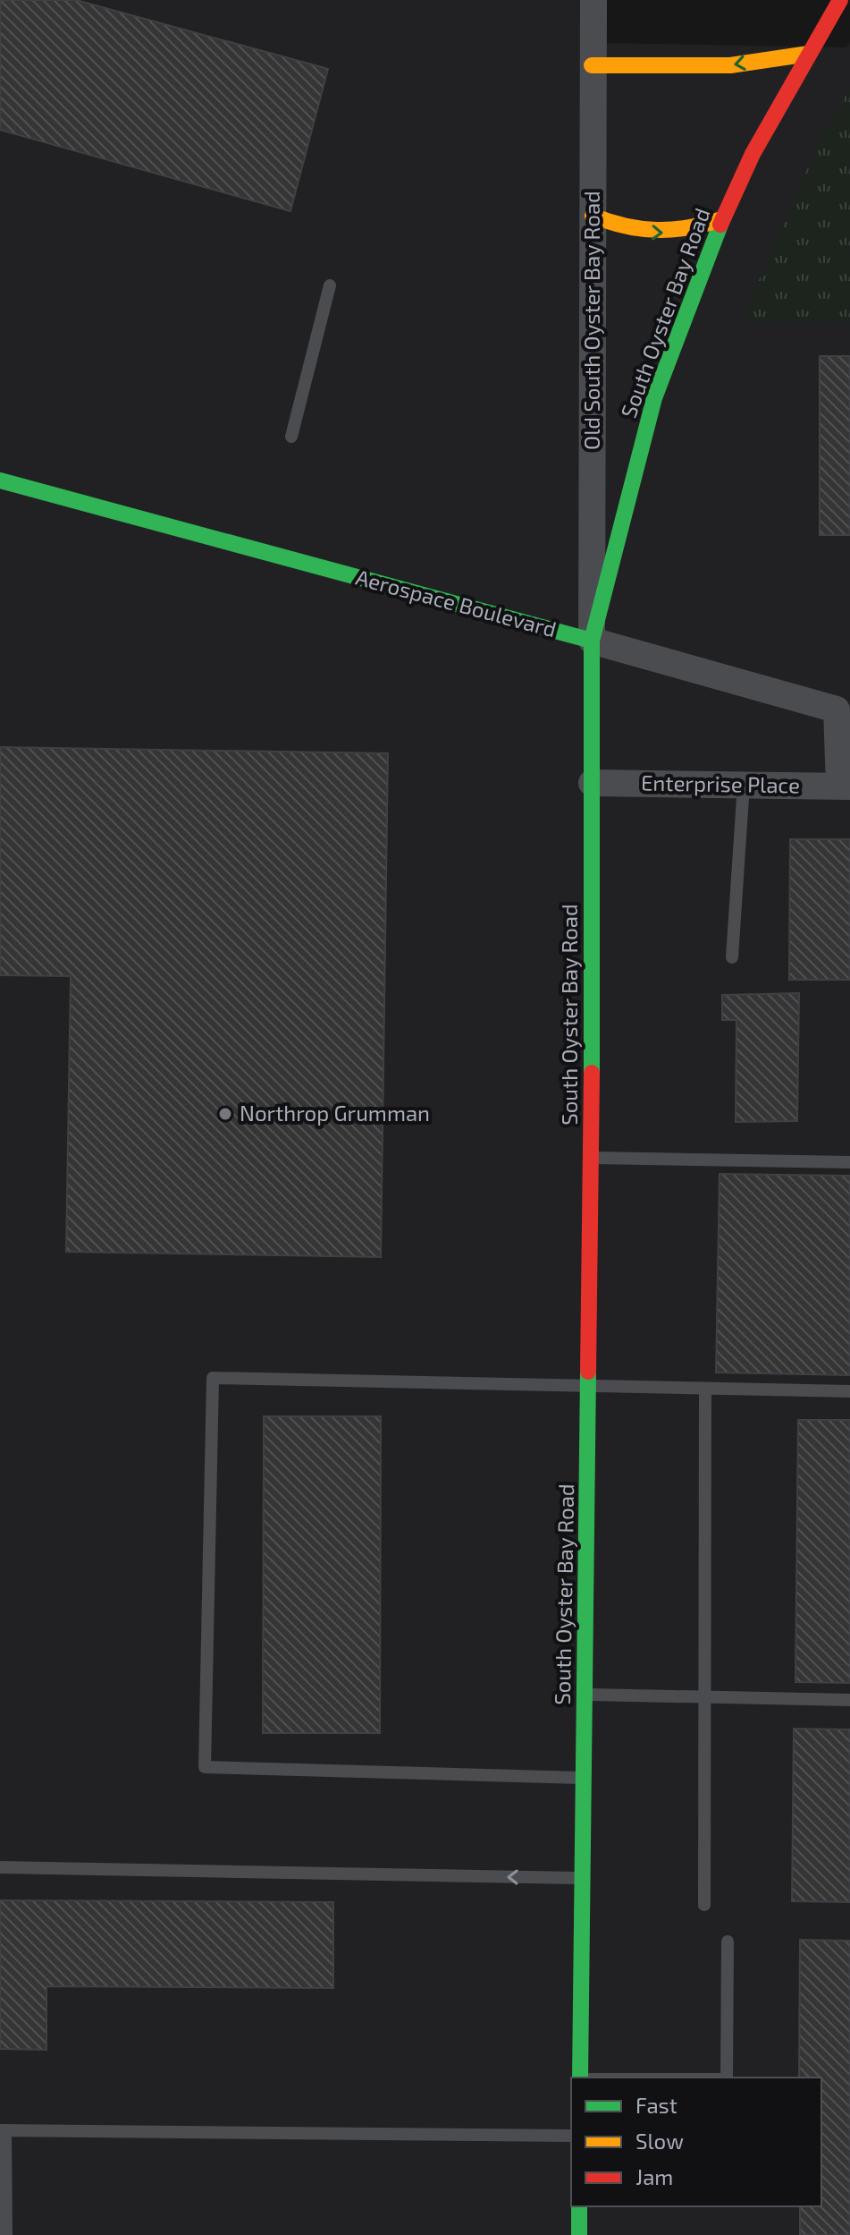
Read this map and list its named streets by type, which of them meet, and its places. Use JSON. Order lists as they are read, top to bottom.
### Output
{
  "streets": {
    "main road": ["South Oyster Bay Road", "Aerospace Boulevard"],
    "street": ["Old South Oyster Bay Road", "Enterprise Place"]
  },
  "crossings": [
    ["South Oyster Bay Road", "Old South Oyster Bay Road"],
    ["South Oyster Bay Road", "Aerospace Boulevard"],
    ["South Oyster Bay Road", "Enterprise Place"],
    ["Old South Oyster Bay Road", "Aerospace Boulevard"],
    ["Aerospace Boulevard", "Enterprise Place"]
  ],
  "places": ["Northrop Grumman"],
  "legend": ["Fast", "Slow", "Jam"]
}
